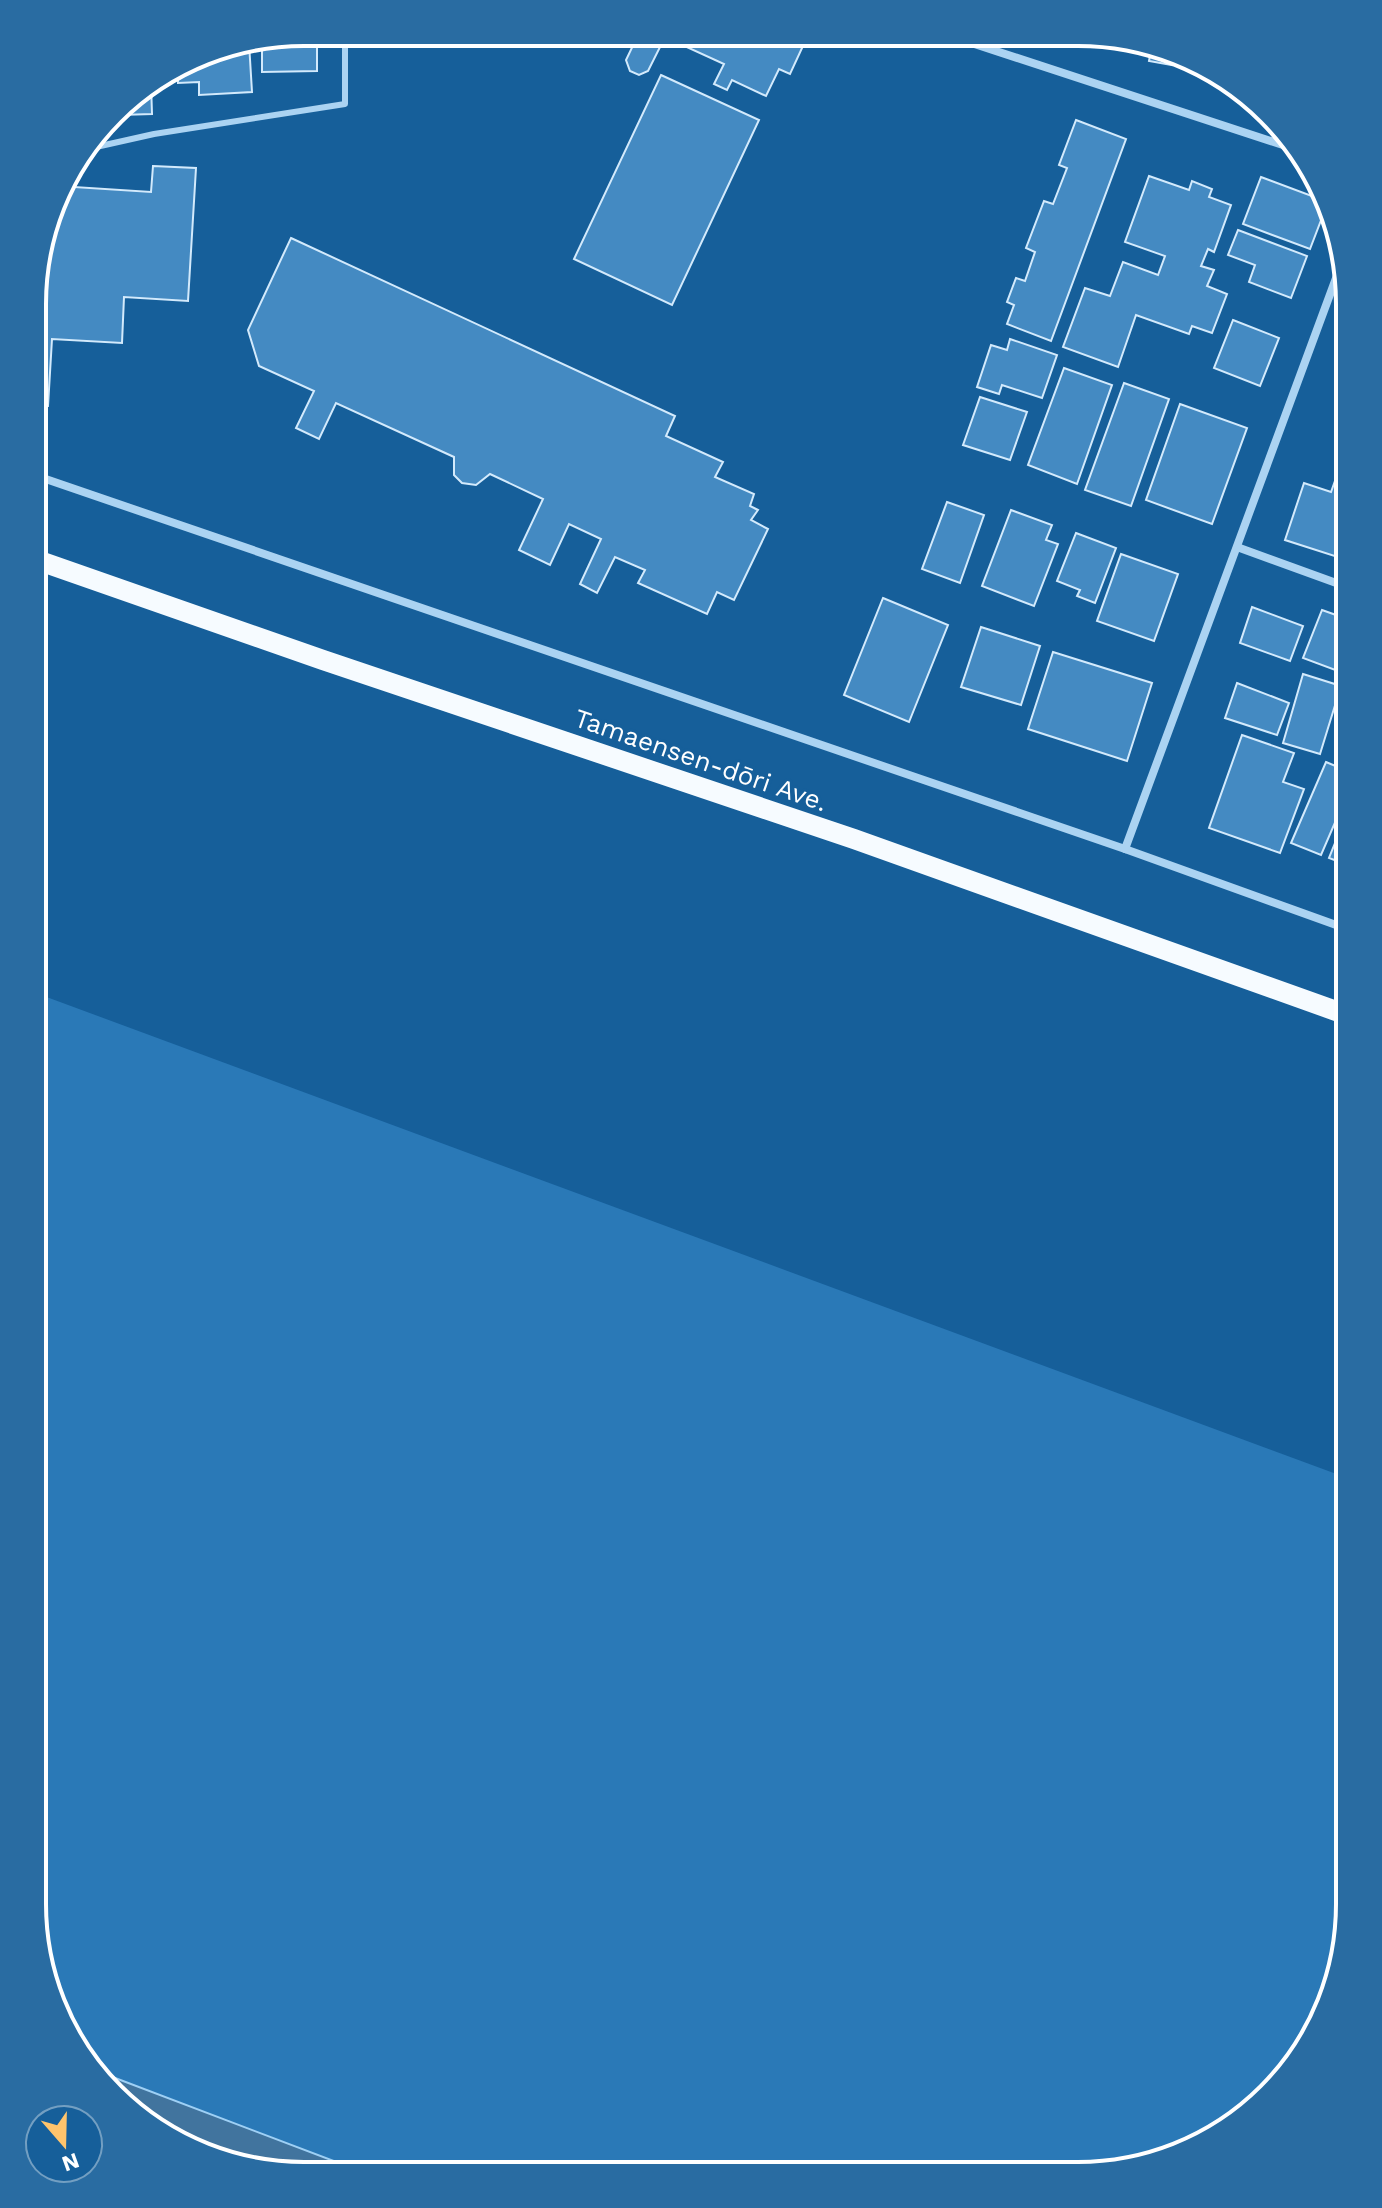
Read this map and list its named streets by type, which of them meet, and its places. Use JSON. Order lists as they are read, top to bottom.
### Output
{
  "streets": {
    "main road": ["Tamaensen-dōri Ave."]
  },
  "north": "bottom"
}
